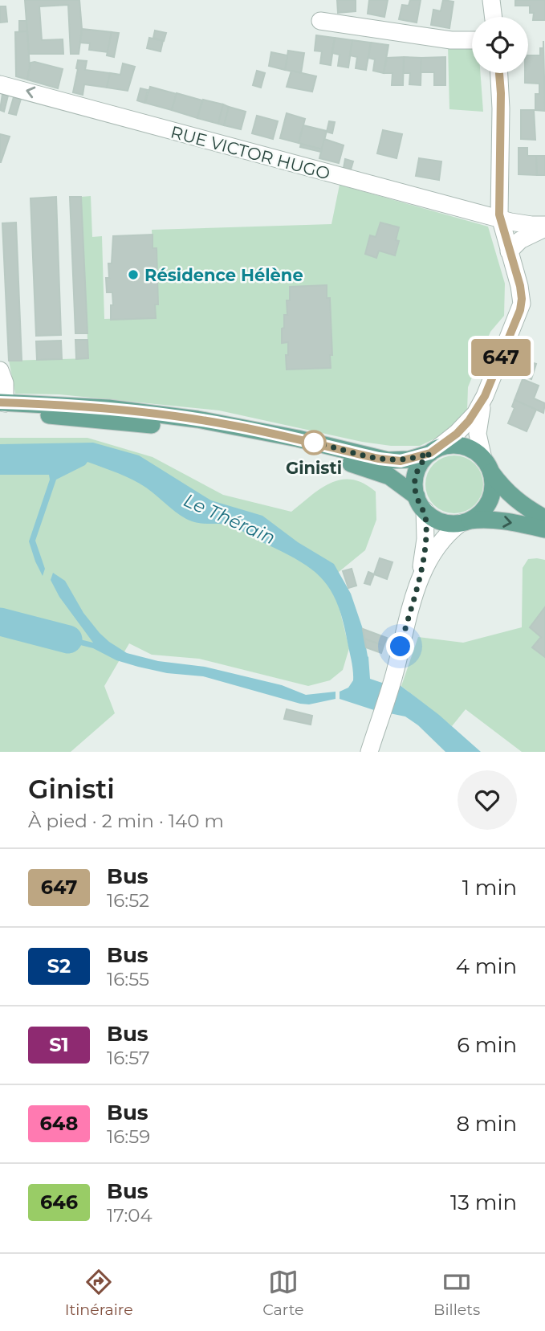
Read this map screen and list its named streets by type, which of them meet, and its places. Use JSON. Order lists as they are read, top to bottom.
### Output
{
  "streets": {
    "street": ["RUE VICTOR HUGO"]
  },
  "one_way": ["RUE VICTOR HUGO"],
  "water": ["Le Thérain"],
  "places": ["Résidence Hélène", "Ginisti"],
  "lines": ["bus line 647"],
  "page": {
    "on_map": "647",
    "heading": ["Ginisti", "À pied · 2 min · 140 m"],
    "list": [
      {
        "mark": "647",
        "name": "Bus",
        "note": "16:52",
        "value": "1 min"
      },
      {
        "mark": "S2",
        "name": "Bus",
        "note": "16:55",
        "value": "4 min"
      },
      {
        "mark": "S1",
        "name": "Bus",
        "note": "16:57",
        "value": "6 min"
      },
      {
        "mark": "648",
        "name": "Bus",
        "note": "16:59",
        "value": "8 min"
      },
      {
        "mark": "646",
        "name": "Bus",
        "note": "17:04",
        "value": "13 min"
      }
    ],
    "tabs": ["Itinéraire", "Carte", "Billets"]
  }
}
